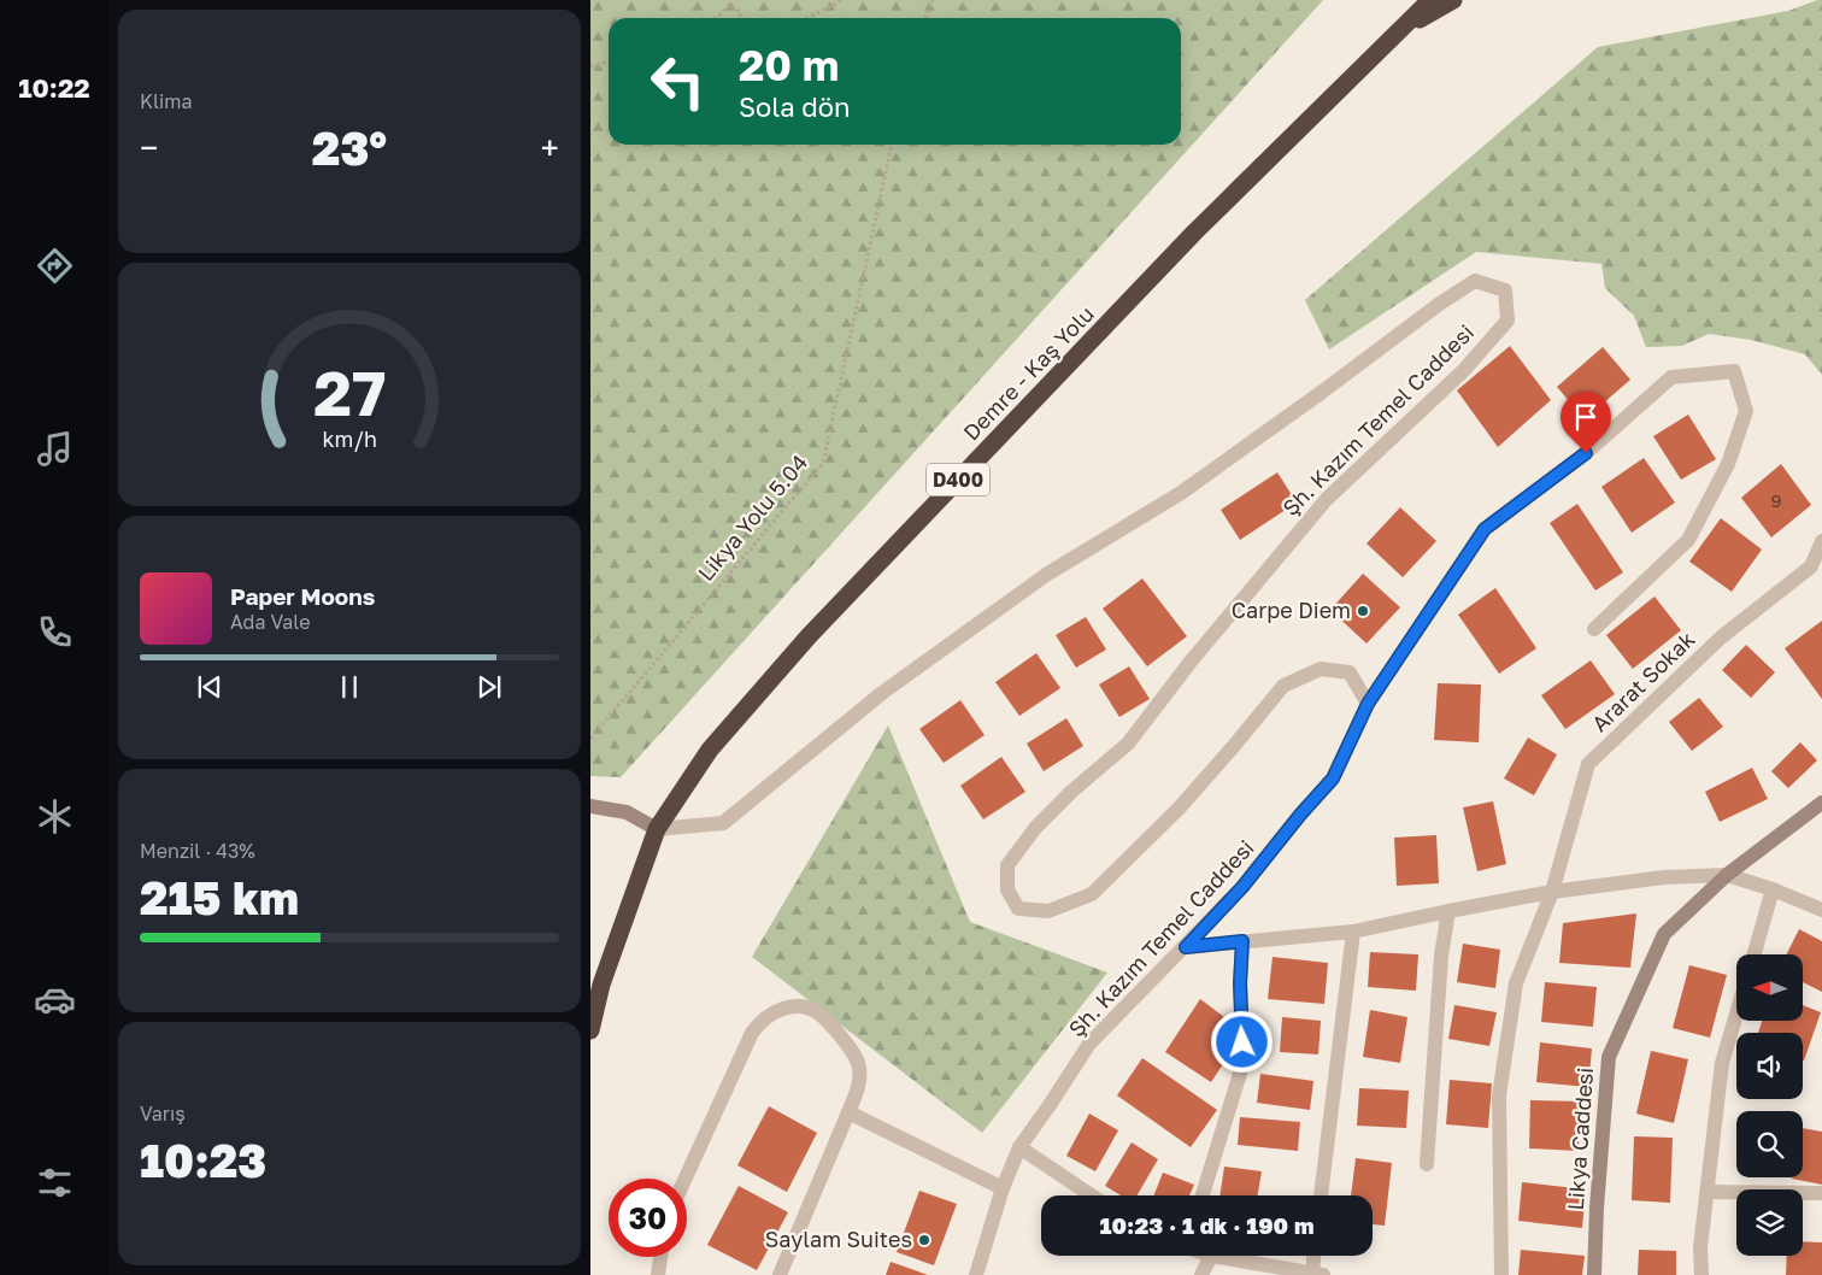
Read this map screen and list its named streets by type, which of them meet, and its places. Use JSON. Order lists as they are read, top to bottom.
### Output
{
  "streets": {
    "highway": ["Demre - Kaş Yolu", "D400"],
    "street": ["Şh. Kazım Temel Caddesi", "Ararat Sokak", "Likya Caddesi"],
    "path": ["Likya Yolu 5.04"]
  },
  "crossings": [
    ["Demre - Kaş Yolu", "Şh. Kazım Temel Caddesi"]
  ],
  "places": ["Carpe Diem", "Saylam Suites"],
  "house_numbers": ["9"],
  "north": "left",
  "page": {
    "tabs": "10:22",
    "tile": [
      "Klima",
      ["Menzil · 43%", "215 km"],
      ["Varış", "10:23"]
    ],
    "turn": ["20 m", "Sola dön"],
    "heat": ["−", "23°", "+"],
    "song": ["Paper Moons", "Ada Vale"],
    "limit": "30",
    "trip": "10:23 · 1 dk · 190 m",
    "gauge": ["27", "km/h"]
  }
}
